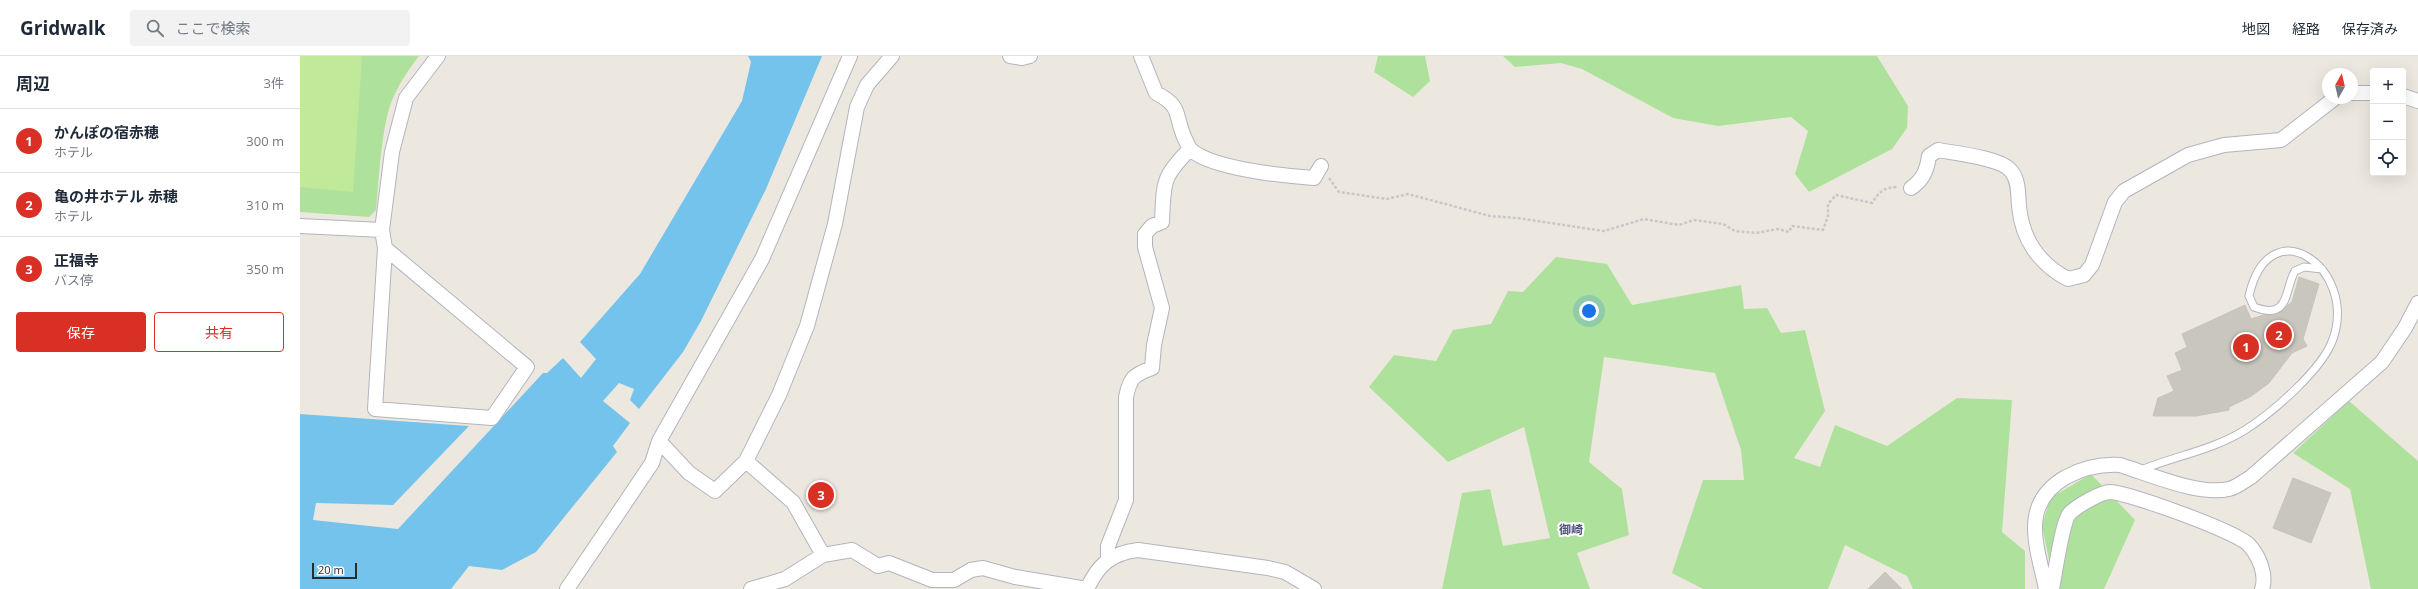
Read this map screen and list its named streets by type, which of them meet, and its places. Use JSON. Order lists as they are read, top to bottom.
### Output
{
  "districts": ["御崎"],
  "scale_bar": "20 m",
  "north": "top",
  "page": {
    "header": "Gridwalk",
    "search": "ここで検索",
    "nav": ["地図", "経路", "保存済み"],
    "heading": ["周辺", "3件"],
    "map_buttons": ["+", "−"],
    "list": [
      {
        "mark": "1",
        "name": "かんぽの宿赤穂",
        "note": "ホテル",
        "value": "300 m"
      },
      {
        "mark": "2",
        "name": "亀の井ホテル 赤穂",
        "note": "ホテル",
        "value": "310 m"
      },
      {
        "mark": "3",
        "name": "正福寺",
        "note": "バス停",
        "value": "350 m"
      }
    ],
    "buttons": ["保存", "共有"],
    "pins": ["2", "1", "3"],
    "scale": "20 m"
  }
}
